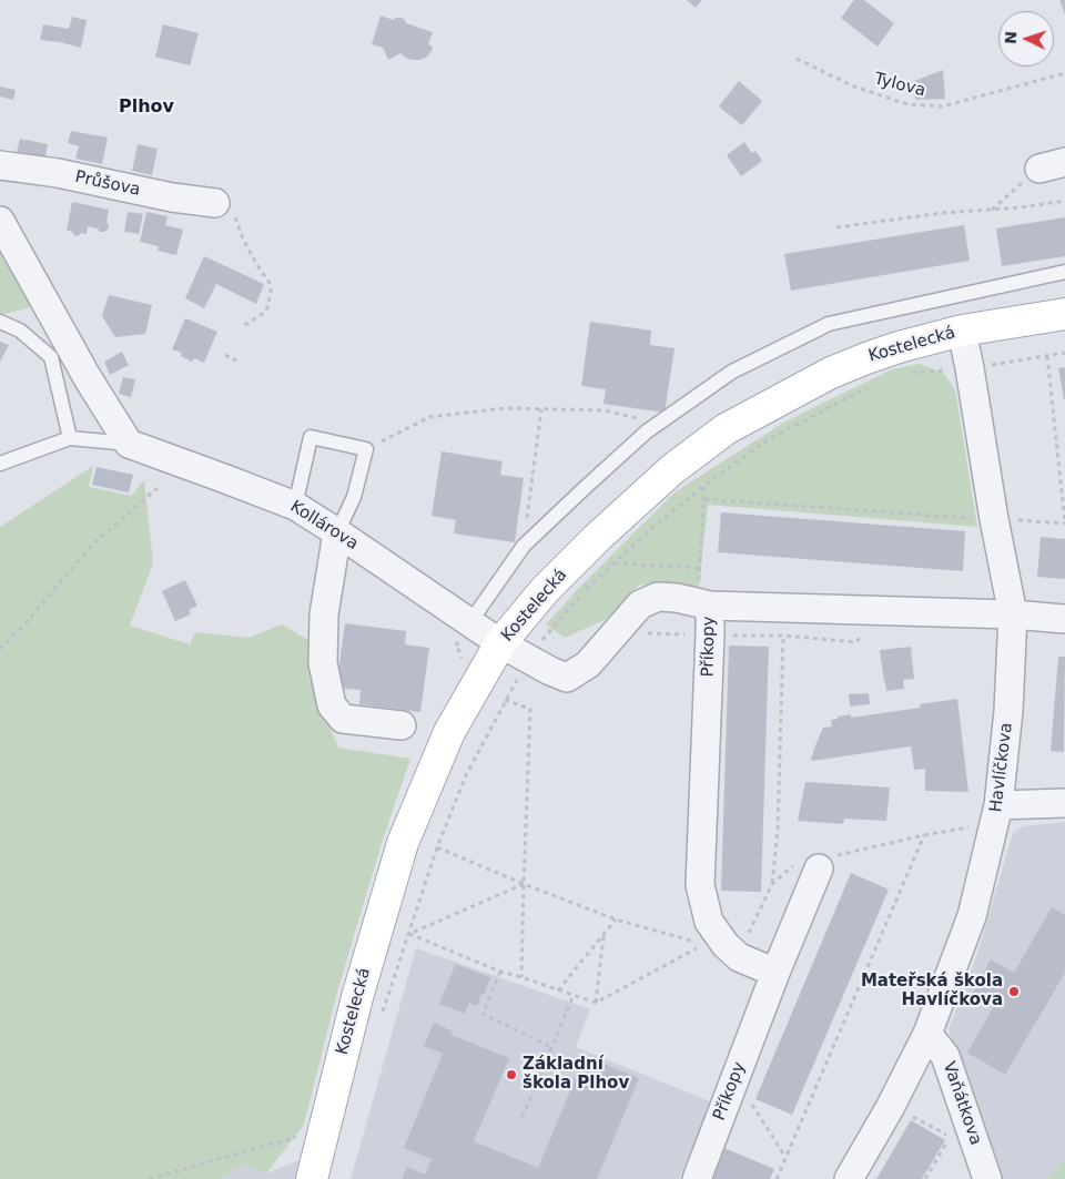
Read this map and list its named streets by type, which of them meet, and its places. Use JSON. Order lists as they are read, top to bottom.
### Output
{
  "streets": {
    "main road": ["Kostelecká"],
    "street": [
      "Průšova",
      "Kollárova",
      "Příkopy",
      "Havlíčkova",
      "Vaňátkova"
    ],
    "path": ["Tylova"]
  },
  "crossings": [
    ["Kostelecká", "Kollárova"],
    ["Kostelecká", "Havlíčkova"],
    ["Příkopy", "Havlíčkova"],
    ["Havlíčkova", "Vaňátkova"]
  ],
  "districts": ["Plhov"],
  "places": ["Mateřská škola Havlíčkova", "Základní škola Plhov"],
  "north": "left"
}
